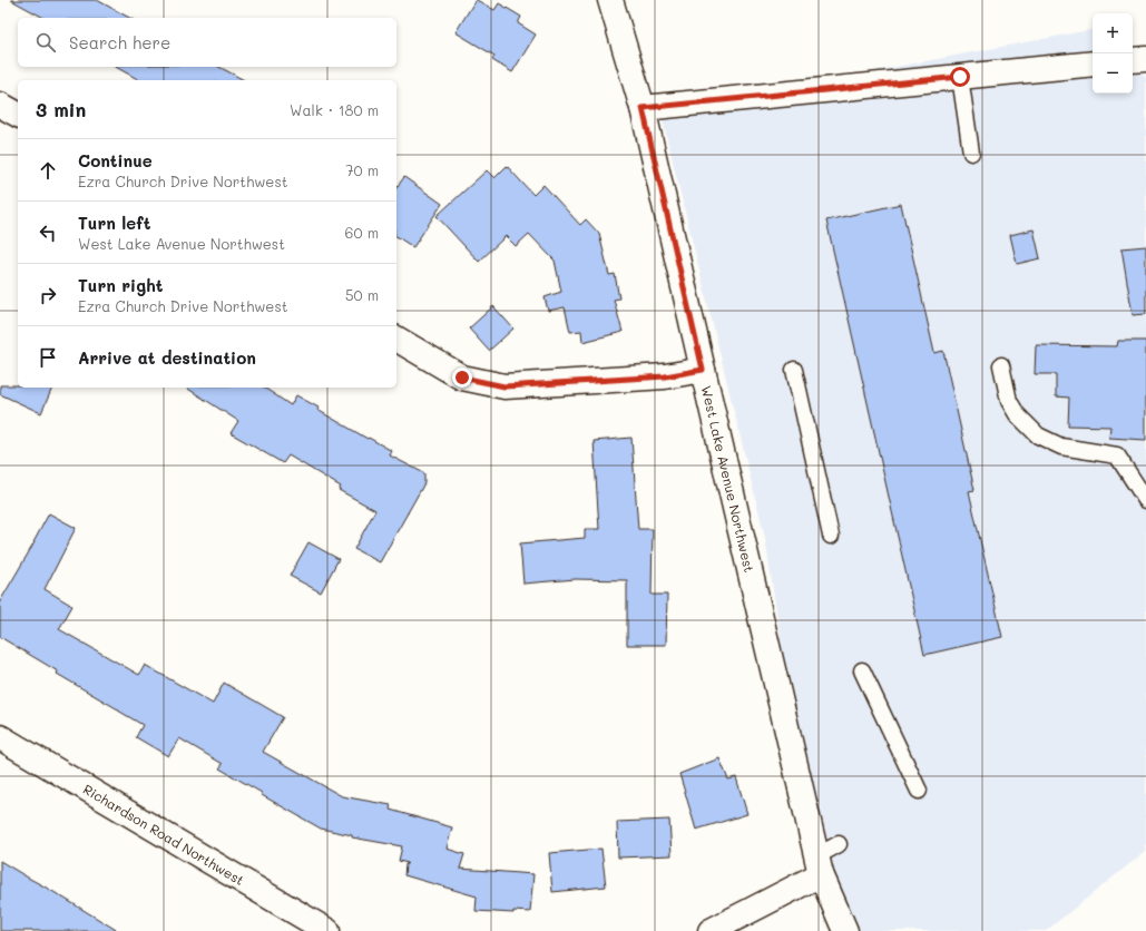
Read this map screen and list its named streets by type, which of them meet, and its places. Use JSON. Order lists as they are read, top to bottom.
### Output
{
  "streets": {
    "street": ["West Lake Avenue Northwest", "Richardson Road Northwest"]
  },
  "page": {
    "map_buttons": ["+", "−"],
    "search": "Search here",
    "heading": ["3 min", "Walk · 180 m"],
    "list": [
      ["Continue", "Ezra Church Drive Northwest", "70 m"],
      ["Turn left", "West Lake Avenue Northwest", "60 m"],
      ["Turn right", "Ezra Church Drive Northwest", "50 m"],
      "Arrive at destination"
    ]
  }
}
